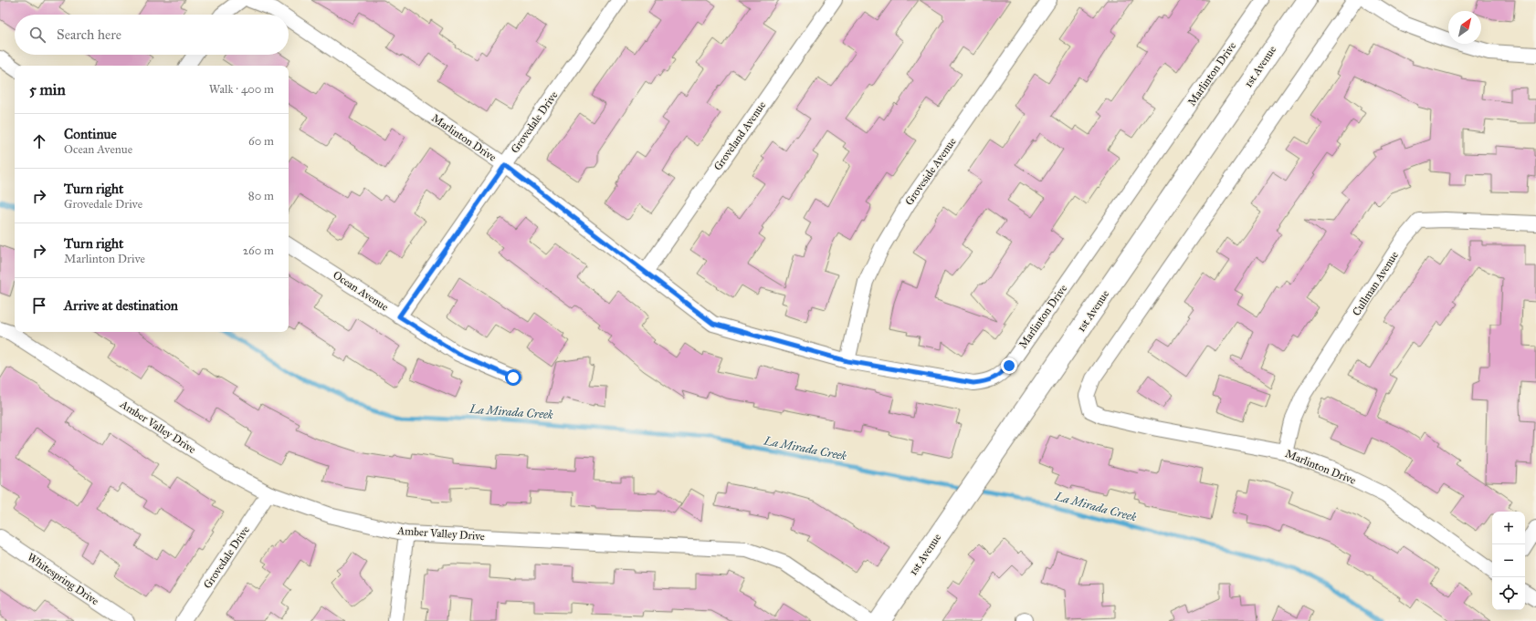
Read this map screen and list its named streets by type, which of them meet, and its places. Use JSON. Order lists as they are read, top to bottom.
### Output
{
  "streets": {
    "main road": ["1st Avenue"],
    "street": [
      "Marlinton Drive",
      "Grovedale Drive",
      "Groveland Avenue",
      "Groveside Avenue",
      "Cullman Avenue",
      "Ocean Avenue",
      "Amber Valley Drive",
      "Whitespring Drive"
    ]
  },
  "crossings": [
    ["Marlinton Drive", "Grovedale Drive"],
    ["Marlinton Drive", "Groveland Avenue"],
    ["Marlinton Drive", "Groveside Avenue"],
    ["Marlinton Drive", "Cullman Avenue"],
    ["Grovedale Drive", "Ocean Avenue"],
    ["Grovedale Drive", "Amber Valley Drive"]
  ],
  "water": ["La Mirada Creek"],
  "north": "top right",
  "page": {
    "search": "Search here",
    "heading": ["5 min", "Walk · 400 m"],
    "list": [
      ["Continue", "Ocean Avenue", "60 m"],
      ["Turn right", "Grovedale Drive", "80 m"],
      ["Turn right", "Marlinton Drive", "260 m"],
      "Arrive at destination"
    ],
    "map_buttons": ["+", "−"]
  }
}
